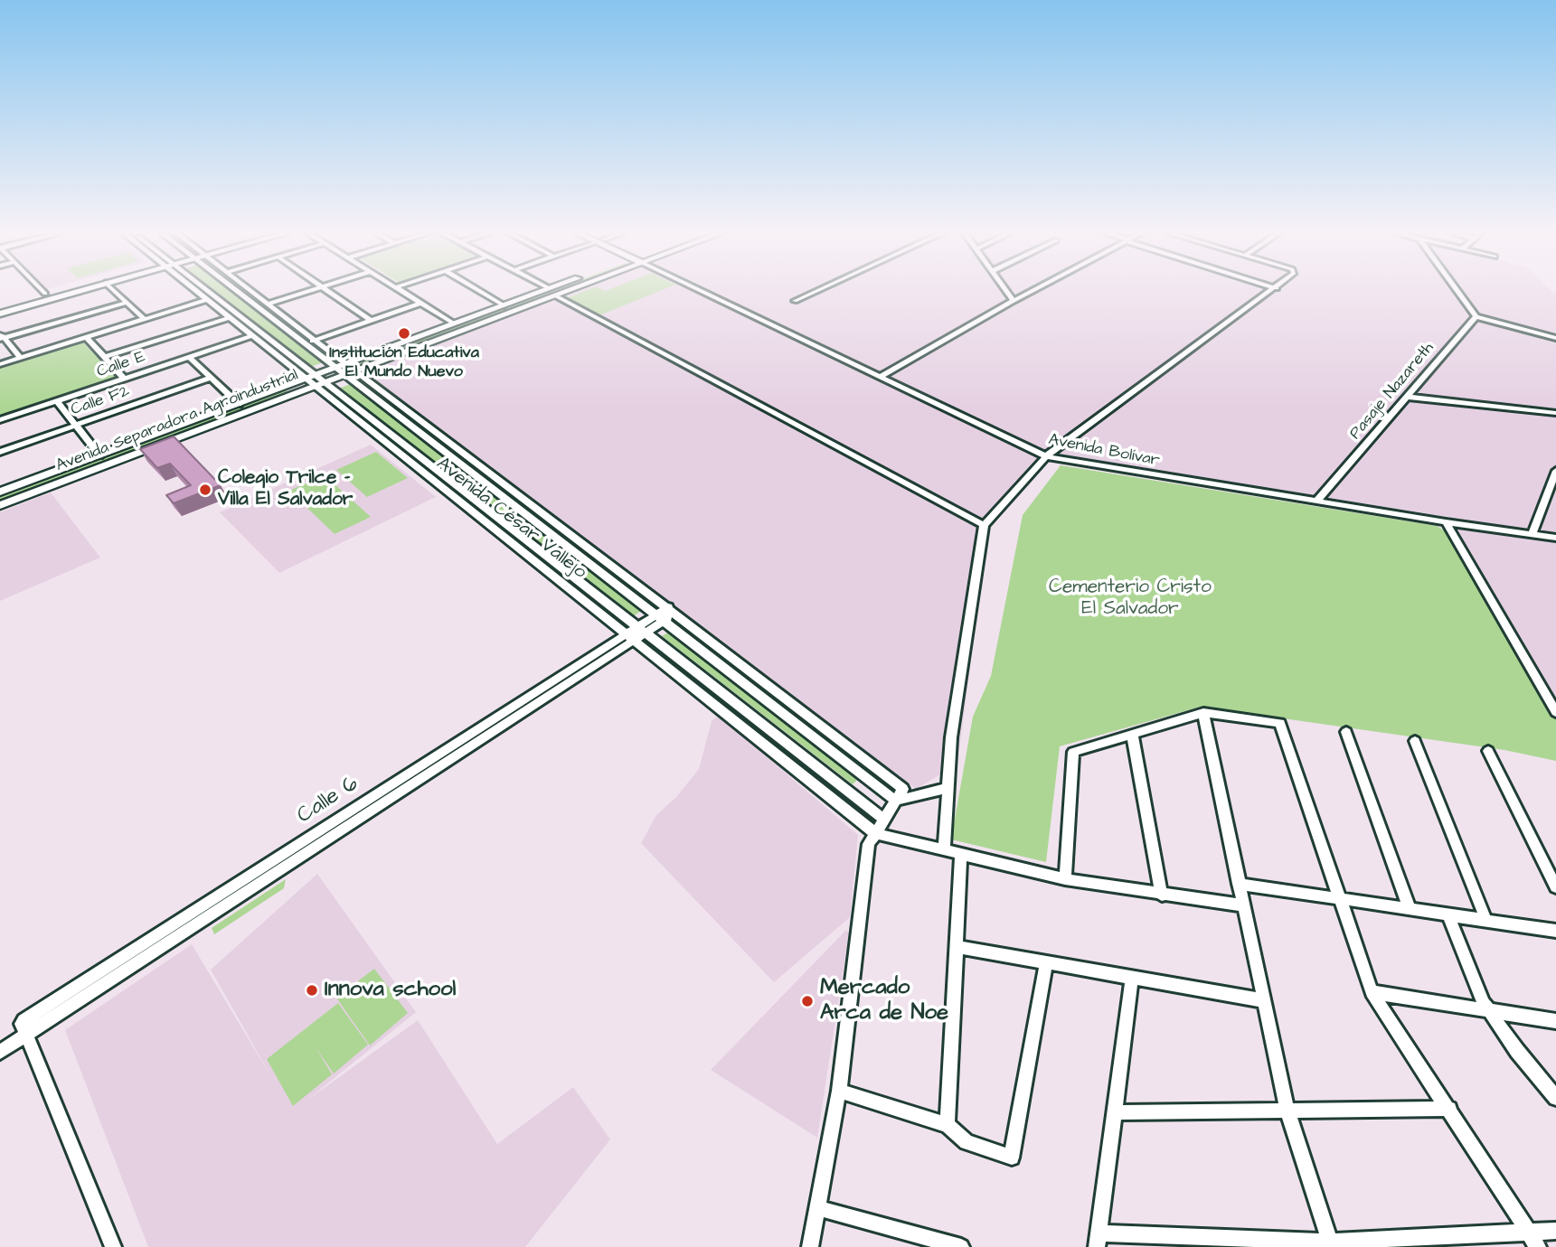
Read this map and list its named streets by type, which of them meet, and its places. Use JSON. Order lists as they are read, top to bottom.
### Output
{
  "streets": {
    "street": [
      "Calle E",
      "Pasaje Nazareth",
      "Calle F2",
      "Avenida Separadora Agroindustrial",
      "Avenida Bolívar",
      "Avenida César Vallejo",
      "Calle 6"
    ]
  },
  "crossings": [
    ["Calle E", "Avenida César Vallejo"],
    ["Pasaje Nazareth", "Avenida Bolívar"],
    ["Avenida Separadora Agroindustrial", "Avenida César Vallejo"],
    ["Avenida César Vallejo", "Calle 6"]
  ],
  "parks": ["Cementerio Cristo El Salvador"],
  "places": [
    "Institución Educativa El Mundo Nuevo",
    "Colegio Trilce - Villa El Salvador",
    "Innova school",
    "Mercado Arca de Noe"
  ]
}
